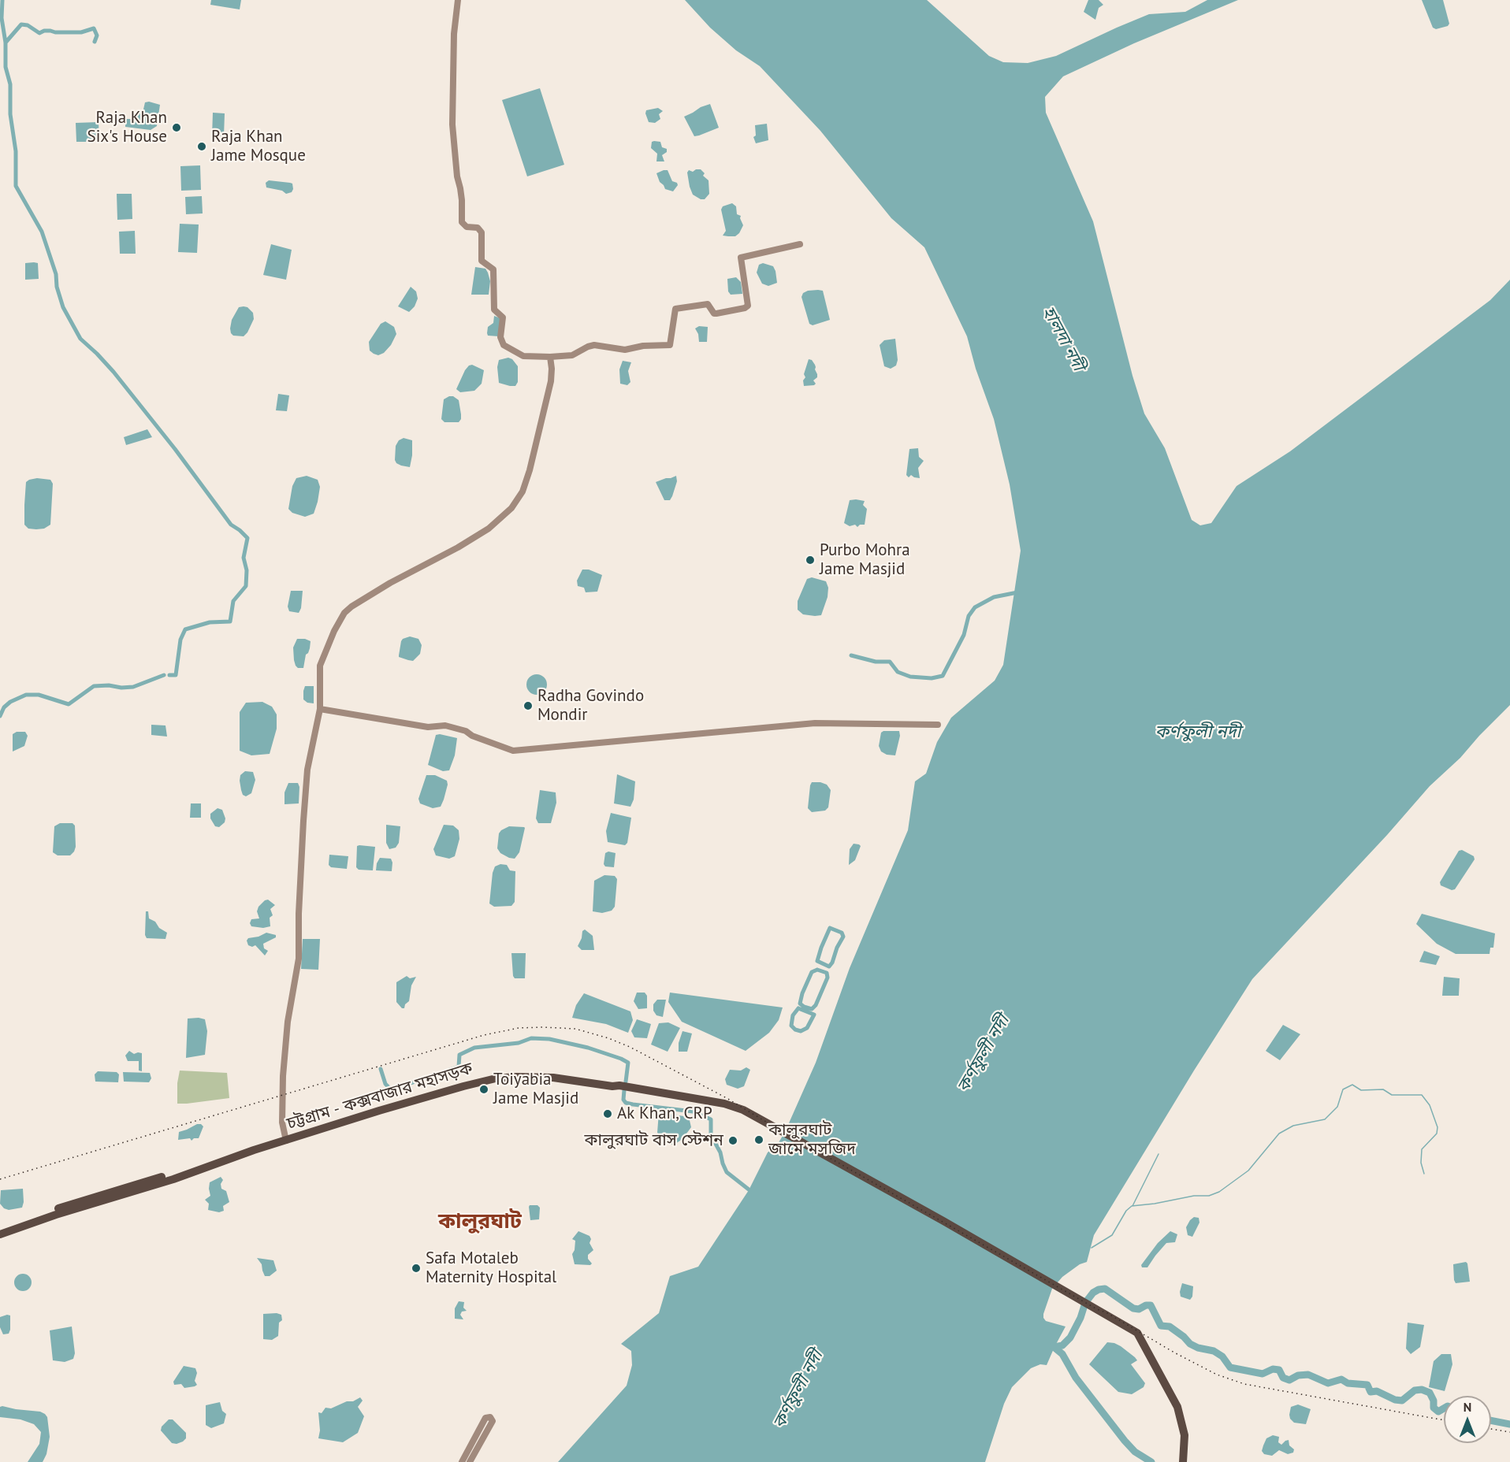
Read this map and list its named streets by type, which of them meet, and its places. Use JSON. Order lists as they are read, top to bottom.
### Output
{
  "streets": {
    "highway": ["চট্টগ্রাম - কক্সবাজার মহাসড়ক"]
  },
  "districts": ["কালুরঘাট"],
  "water": ["হালদা নদী", "কর্ণফুলী নদী"],
  "places": [
    "Raja Khan Six's House",
    "Raja Khan Jame Mosque",
    "Purbo Mohra Jame Masjid",
    "Radha Govindo Mondir",
    "Toiyabia Jame Masjid",
    "Ak Khan, CRP",
    "কালুরঘাট জামে মসজিদ",
    "কালুরঘাট বাস স্টেশন",
    "Safa Motaleb Maternity Hospital"
  ],
  "north": "top"
}
